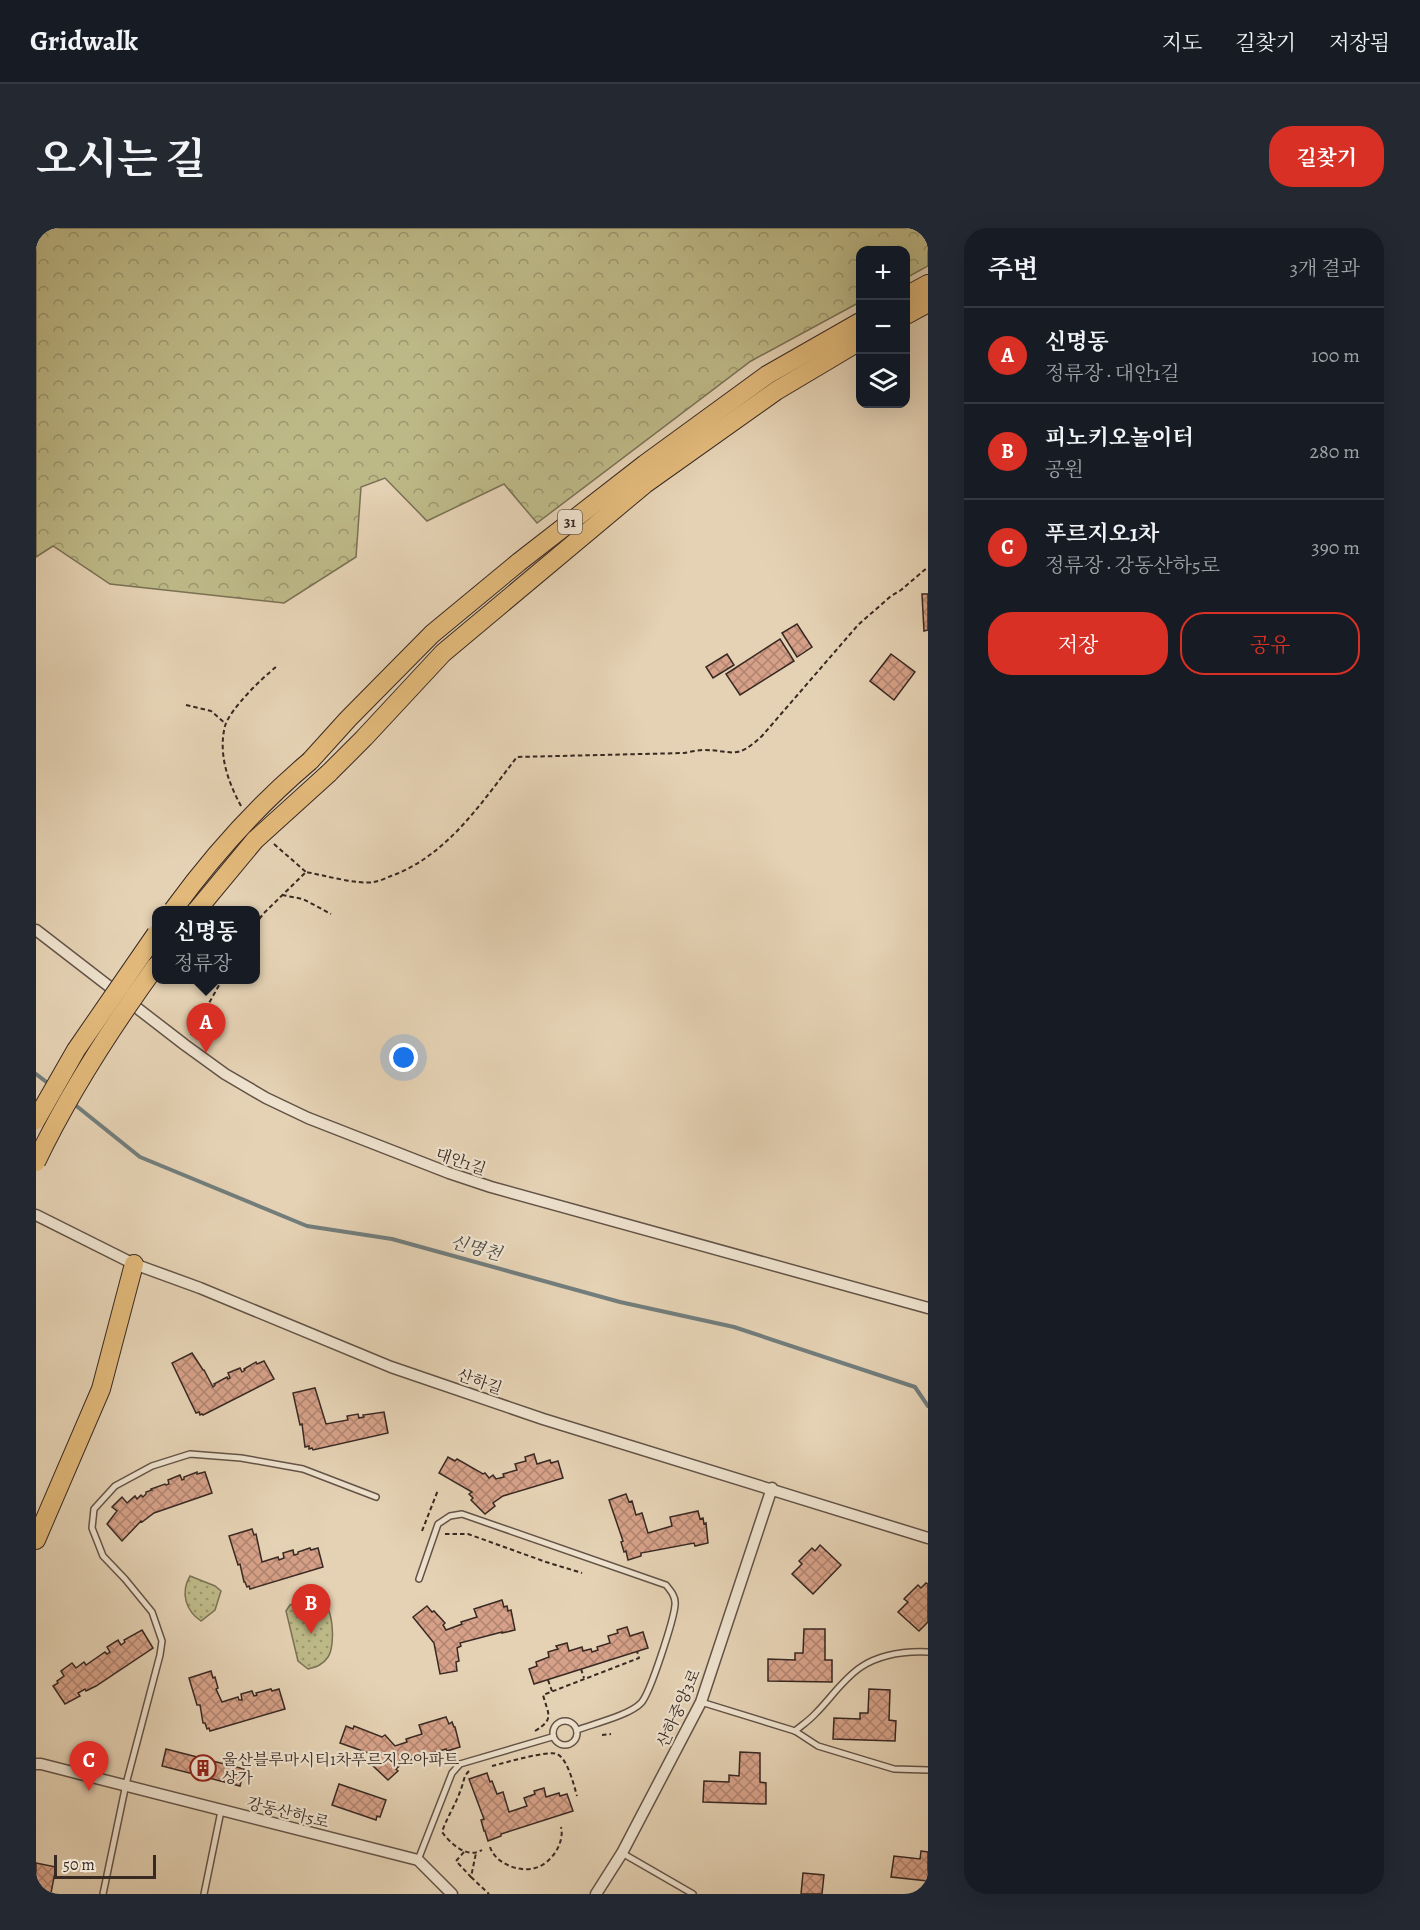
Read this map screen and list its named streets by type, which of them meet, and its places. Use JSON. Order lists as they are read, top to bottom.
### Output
{
  "streets": {
    "highway": ["31"],
    "street": [
      "대안1길",
      "산하길",
      "산하중앙3로",
      "강동산하5로"
    ]
  },
  "crossings": [
    ["산하길", "산하중앙3로"]
  ],
  "water": ["신명천"],
  "places": {
    "building": ["울산블루마시티1차푸르지오아파트 상가"]
  },
  "scale_bar": "50 m",
  "page": {
    "header": "Gridwalk",
    "nav": ["지도", "길찾기", "저장됨"],
    "title": "오시는 길",
    "buttons": [
      "길찾기",
      ["저장", "공유"]
    ],
    "heading": ["주변", "3개 결과"],
    "map_buttons": ["+", "−"],
    "list": [
      {
        "mark": "A",
        "name": "신명동",
        "note": "정류장 · 대안1길",
        "value": "100 m"
      },
      {
        "mark": "B",
        "name": "피노키오놀이터",
        "note": "공원",
        "value": "280 m"
      },
      {
        "mark": "C",
        "name": "푸르지오1차",
        "note": "정류장 · 강동산하5로",
        "value": "390 m"
      }
    ],
    "popup": ["신명동", "정류장"],
    "pins": ["A", "B", "C"],
    "scale": "50 m"
  }
}
